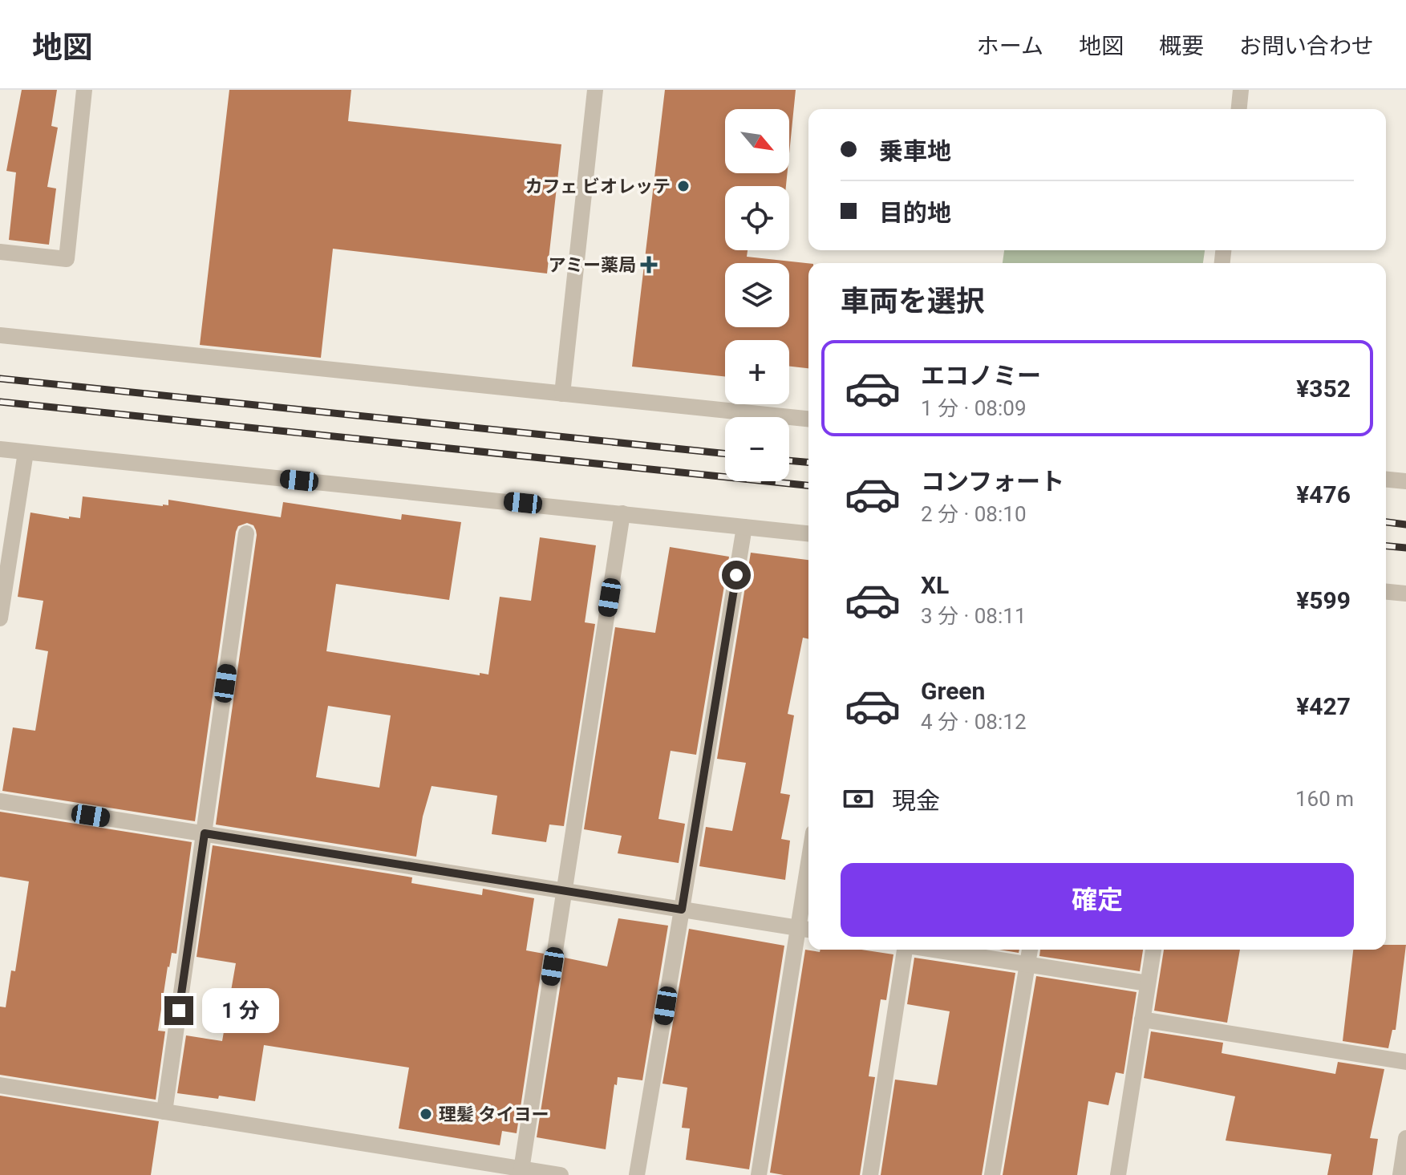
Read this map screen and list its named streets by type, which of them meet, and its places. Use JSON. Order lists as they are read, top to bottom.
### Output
{
  "places": {
    "other": ["カフェ ビオレッテ", "理髪 タイヨー"],
    "health": ["アミー薬局"]
  },
  "north": "bottom right",
  "page": {
    "header": "地図",
    "nav": [
      "ホーム",
      "地図",
      "概要",
      "お問い合わせ"
    ],
    "map_buttons": ["+", "−"],
    "banner": ["乗車地", "目的地"],
    "heading": "車両を選択",
    "list": [
      {
        "name": "エコノミー",
        "note": "1 分 · 08:09",
        "value": "¥352"
      },
      {
        "name": "コンフォート",
        "note": "2 分 · 08:10",
        "value": "¥476"
      },
      {
        "name": "XL",
        "note": "3 分 · 08:11",
        "value": "¥599"
      },
      {
        "name": "Green",
        "note": "4 分 · 08:12",
        "value": "¥427"
      }
    ],
    "pay": ["現金", "160 m"],
    "buttons": "確定",
    "bubble": "1 分"
  }
}
